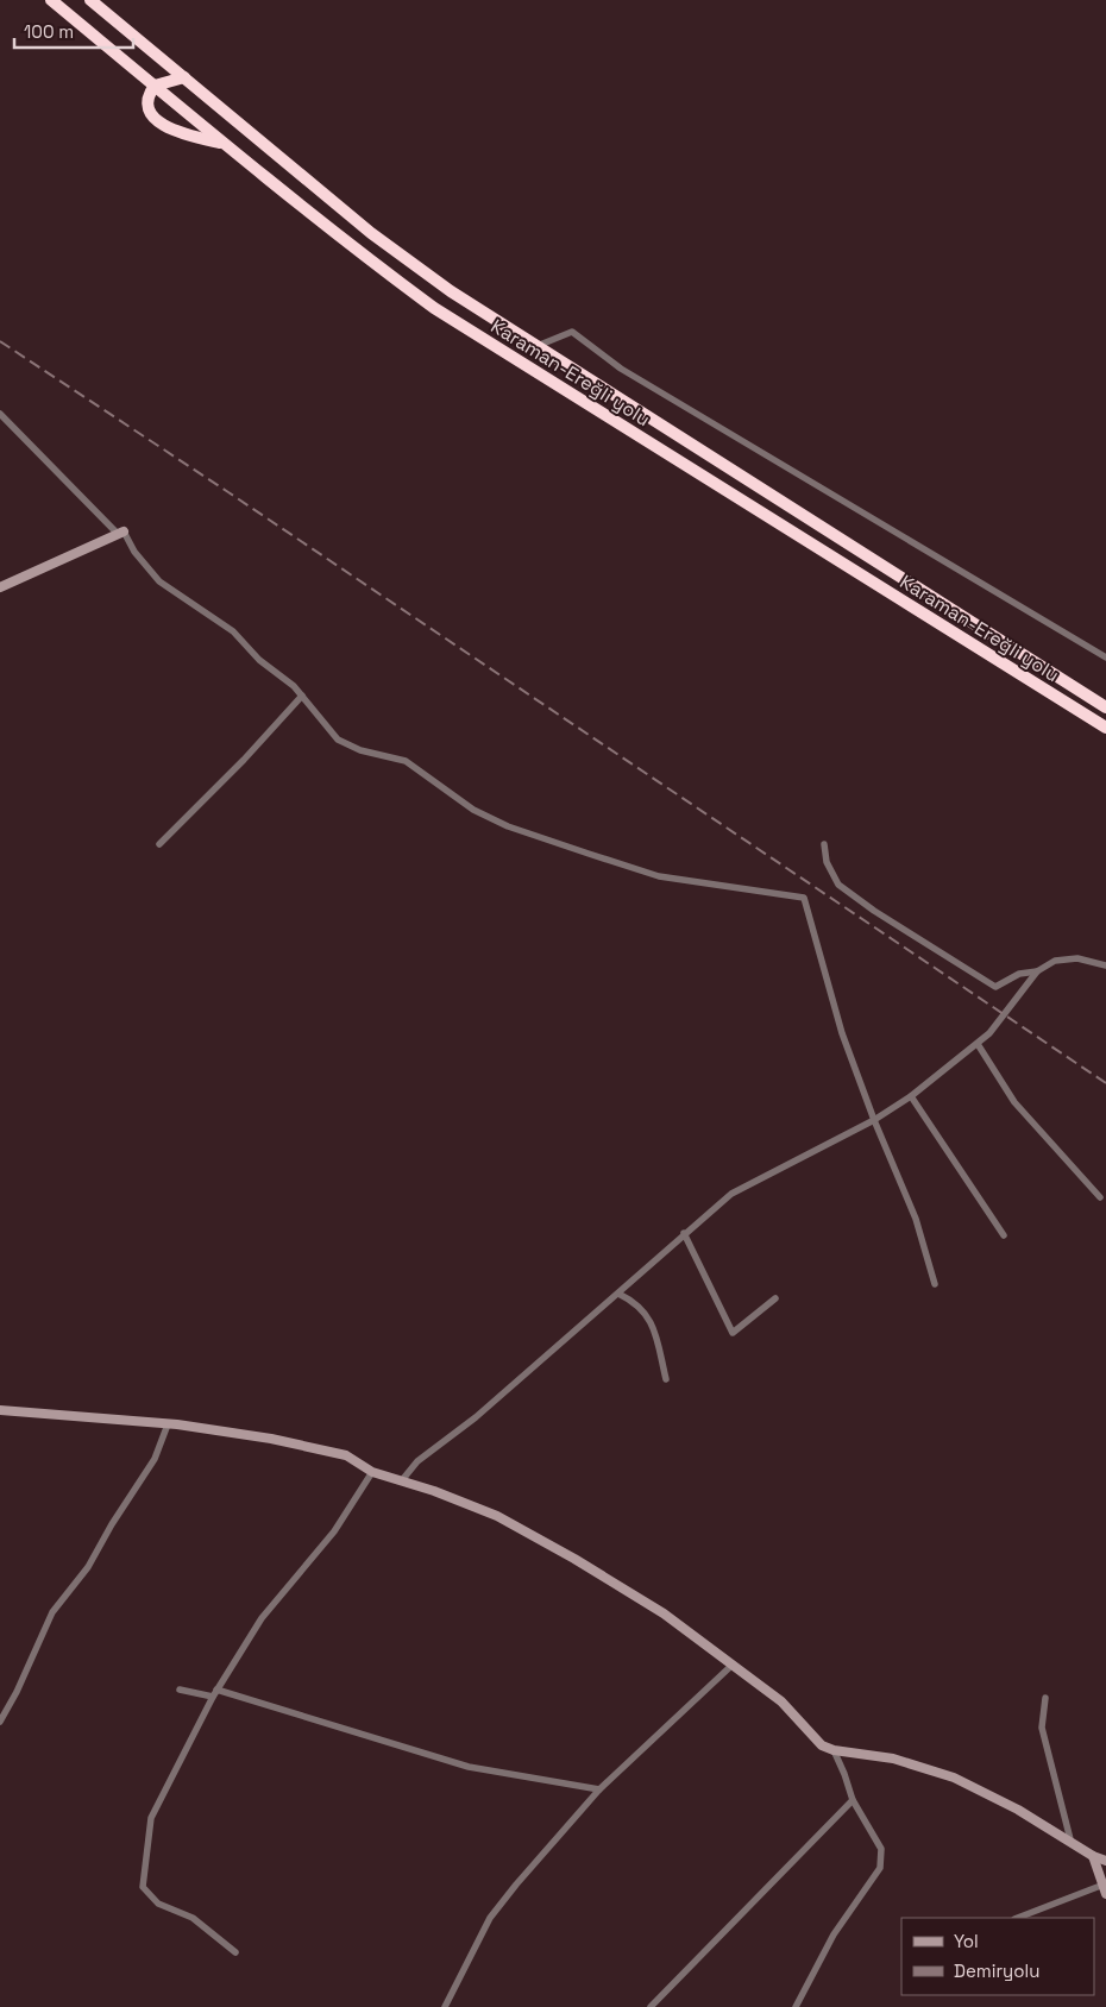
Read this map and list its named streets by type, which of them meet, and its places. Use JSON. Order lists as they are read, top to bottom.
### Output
{
  "streets": {
    "highway": ["Karaman-Ereğli yolu"]
  },
  "legend": ["Yol", "Demiryolu"],
  "scale_bar": "100 m"
}
